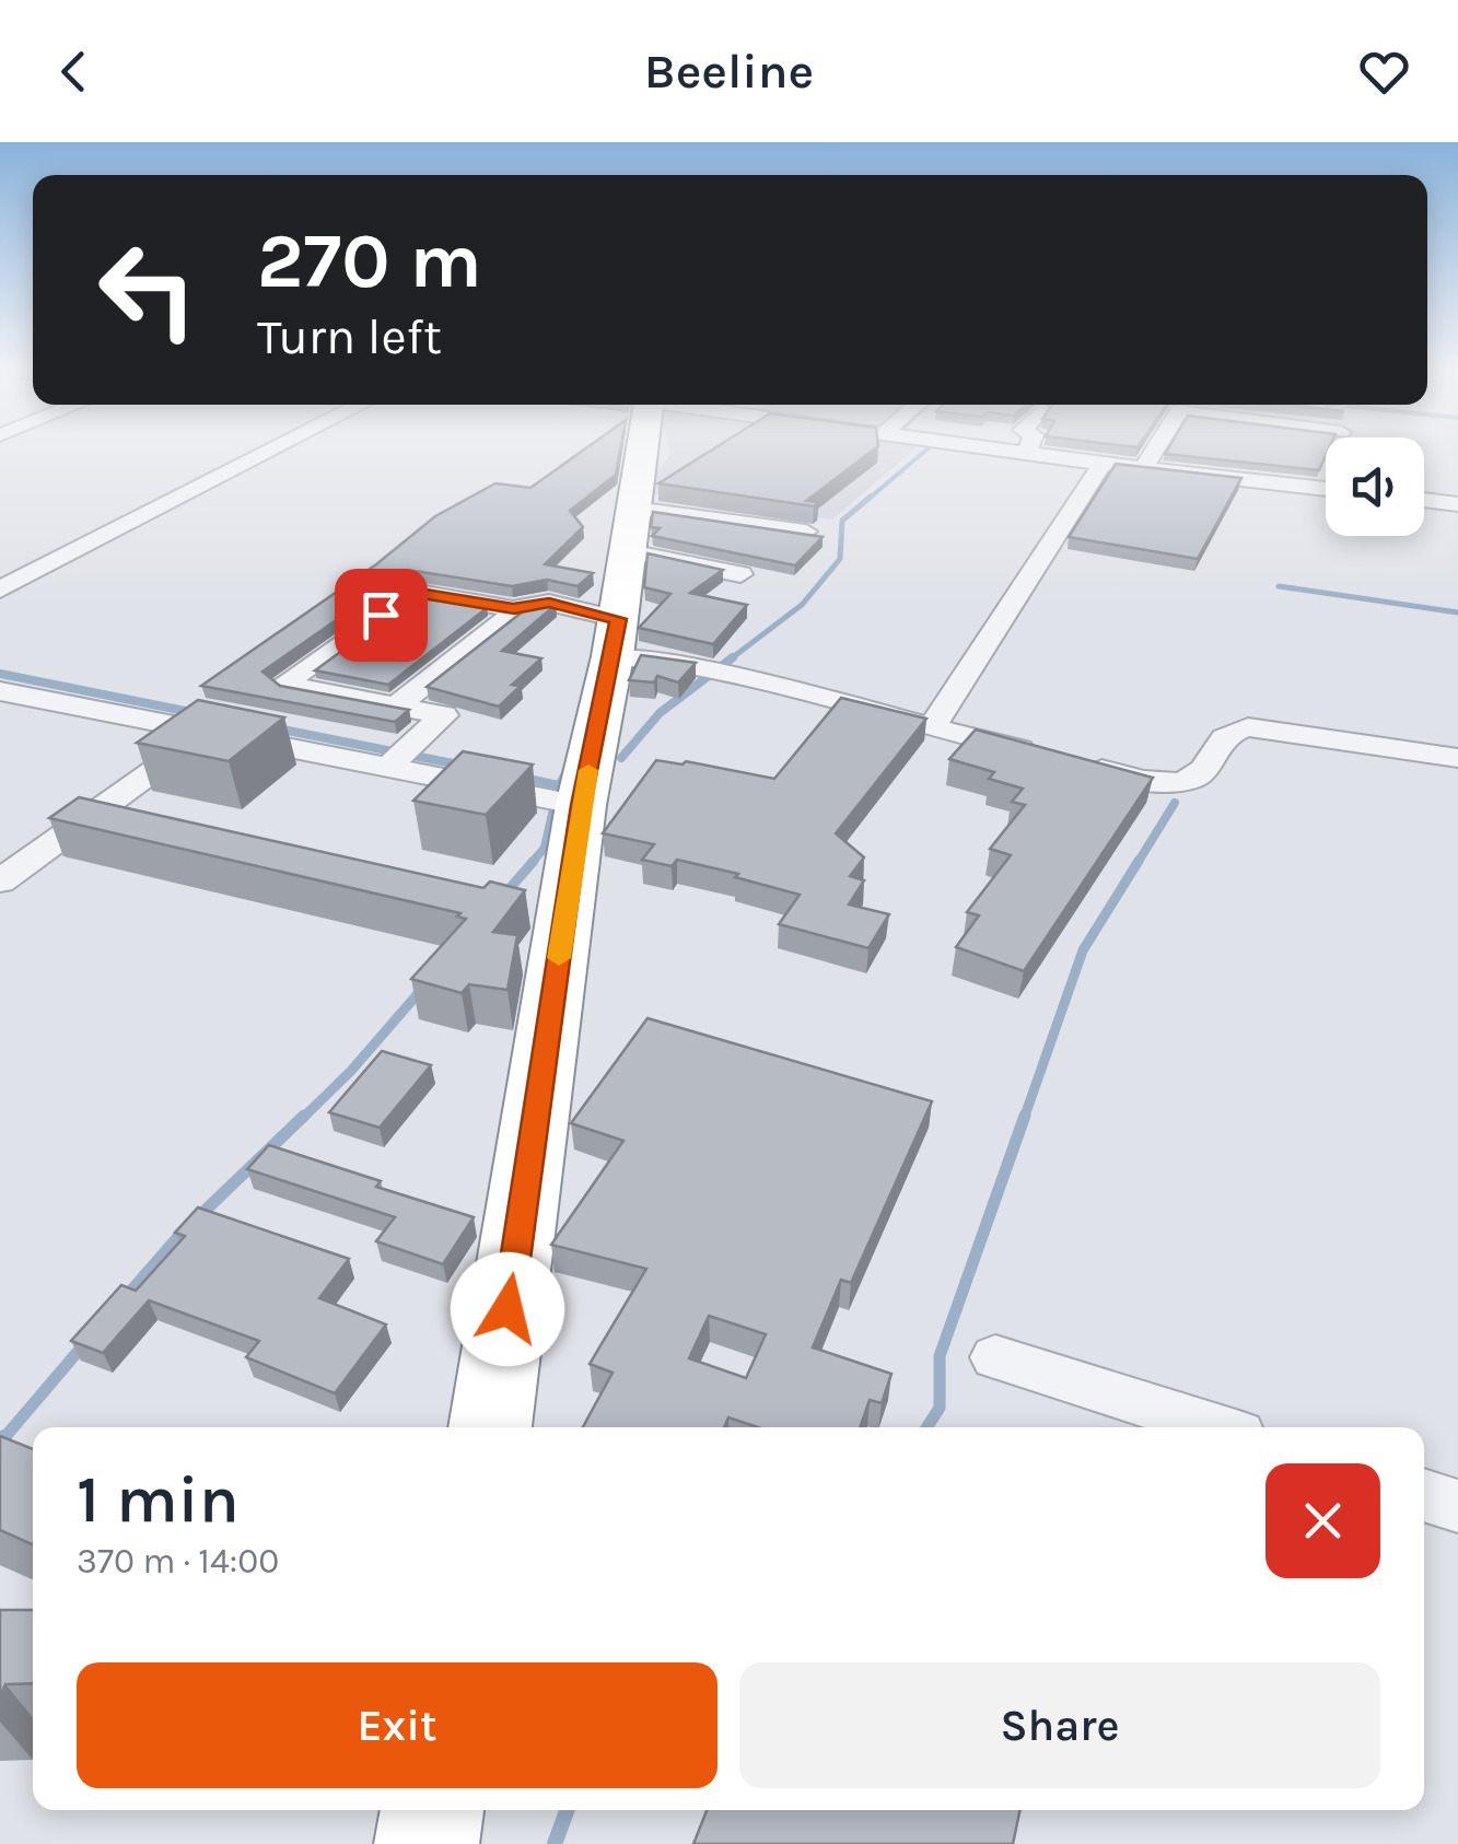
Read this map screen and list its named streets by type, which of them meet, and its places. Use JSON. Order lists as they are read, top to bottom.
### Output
{
  "page": {
    "header": "Beeline",
    "turn": ["270 m", "Turn left"],
    "heading": ["1 min", "370 m · 14:00"],
    "buttons": ["Exit", "Share"]
  }
}
